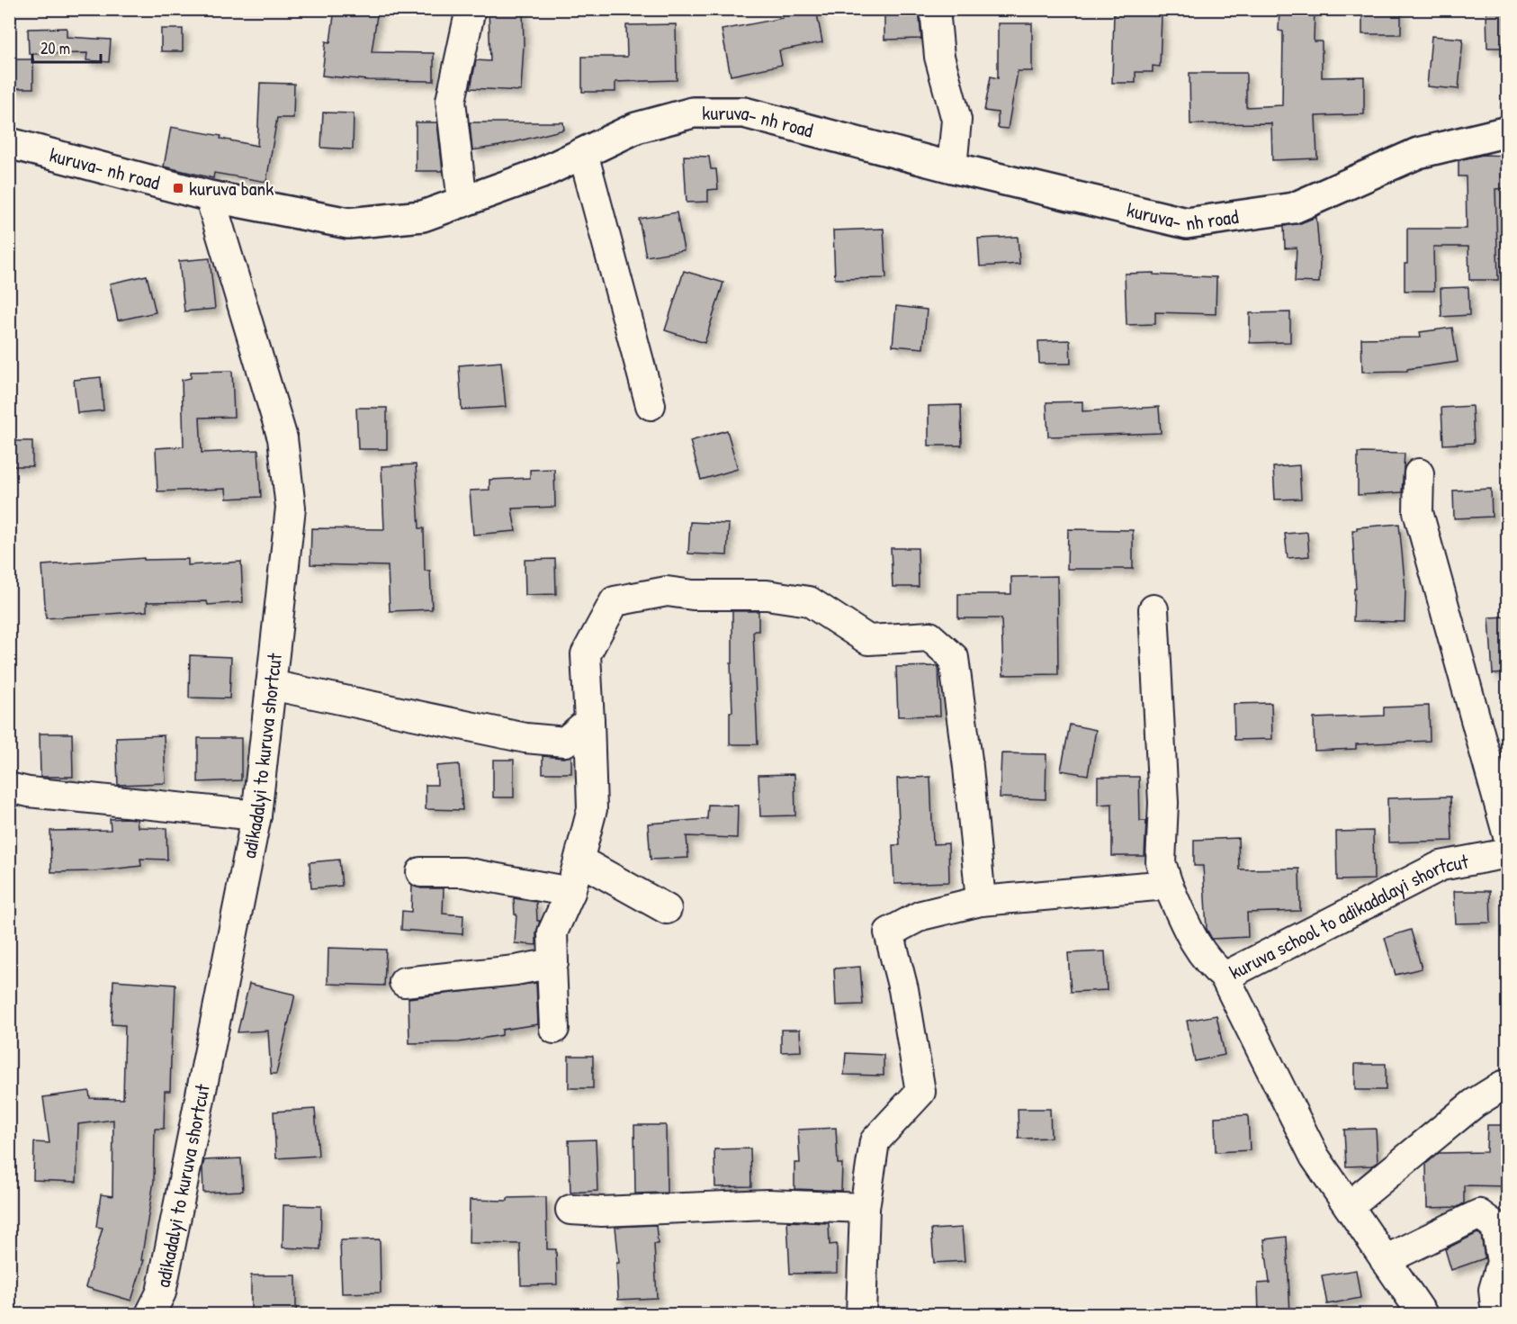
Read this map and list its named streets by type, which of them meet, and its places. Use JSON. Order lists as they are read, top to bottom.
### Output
{
  "streets": {
    "main road": ["kuruva- nh road"],
    "street": ["adikadalyi to kuruva shortcut", "kuruva school to adikadalayi shortcut"]
  },
  "crossings": [
    ["kuruva- nh road", "adikadalyi to kuruva shortcut"]
  ],
  "places": {
    "transit": ["kuruva bank"]
  },
  "scale_bar": "20 m"
}
